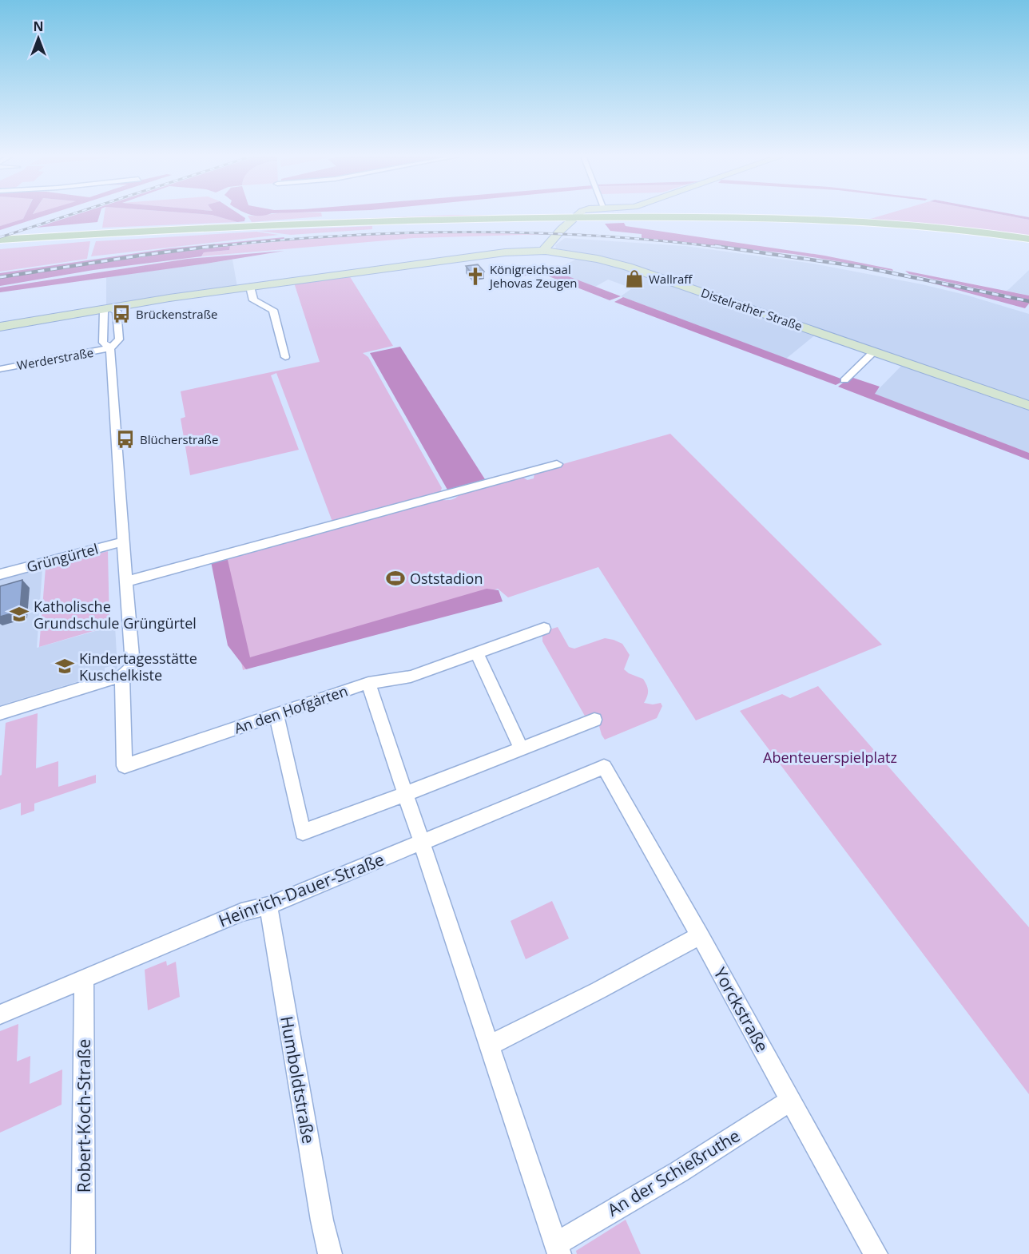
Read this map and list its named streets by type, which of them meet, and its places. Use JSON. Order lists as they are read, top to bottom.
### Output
{
  "streets": {
    "street": [
      "Distelrather Straße",
      "Werderstraße",
      "Grüngürtel",
      "An den Hofgärten",
      "Heinrich-Dauer-Straße",
      "Yorckstraße",
      "Humboldtstraße",
      "Robert-Koch-Straße",
      "An der Schießruthe"
    ]
  },
  "crossings": [
    ["An den Hofgärten", "An der Schießruthe"],
    ["Heinrich-Dauer-Straße", "Yorckstraße"],
    ["Heinrich-Dauer-Straße", "Humboldtstraße"],
    ["Heinrich-Dauer-Straße", "Robert-Koch-Straße"],
    ["Heinrich-Dauer-Straße", "An der Schießruthe"],
    ["Yorckstraße", "An der Schießruthe"]
  ],
  "parks": ["Abenteuerspielplatz"],
  "places": {
    "church": ["Königreichsaal Jehovas Zeugen"],
    "shop": ["Wallraff"],
    "bus stop": ["Brückenstraße", "Blücherstraße"],
    "sports": ["Oststadion"],
    "school or university": ["Katholische Grundschule Grüngürtel", "Kindertagesstätte Kuschelkiste"]
  },
  "north": "top"
}
